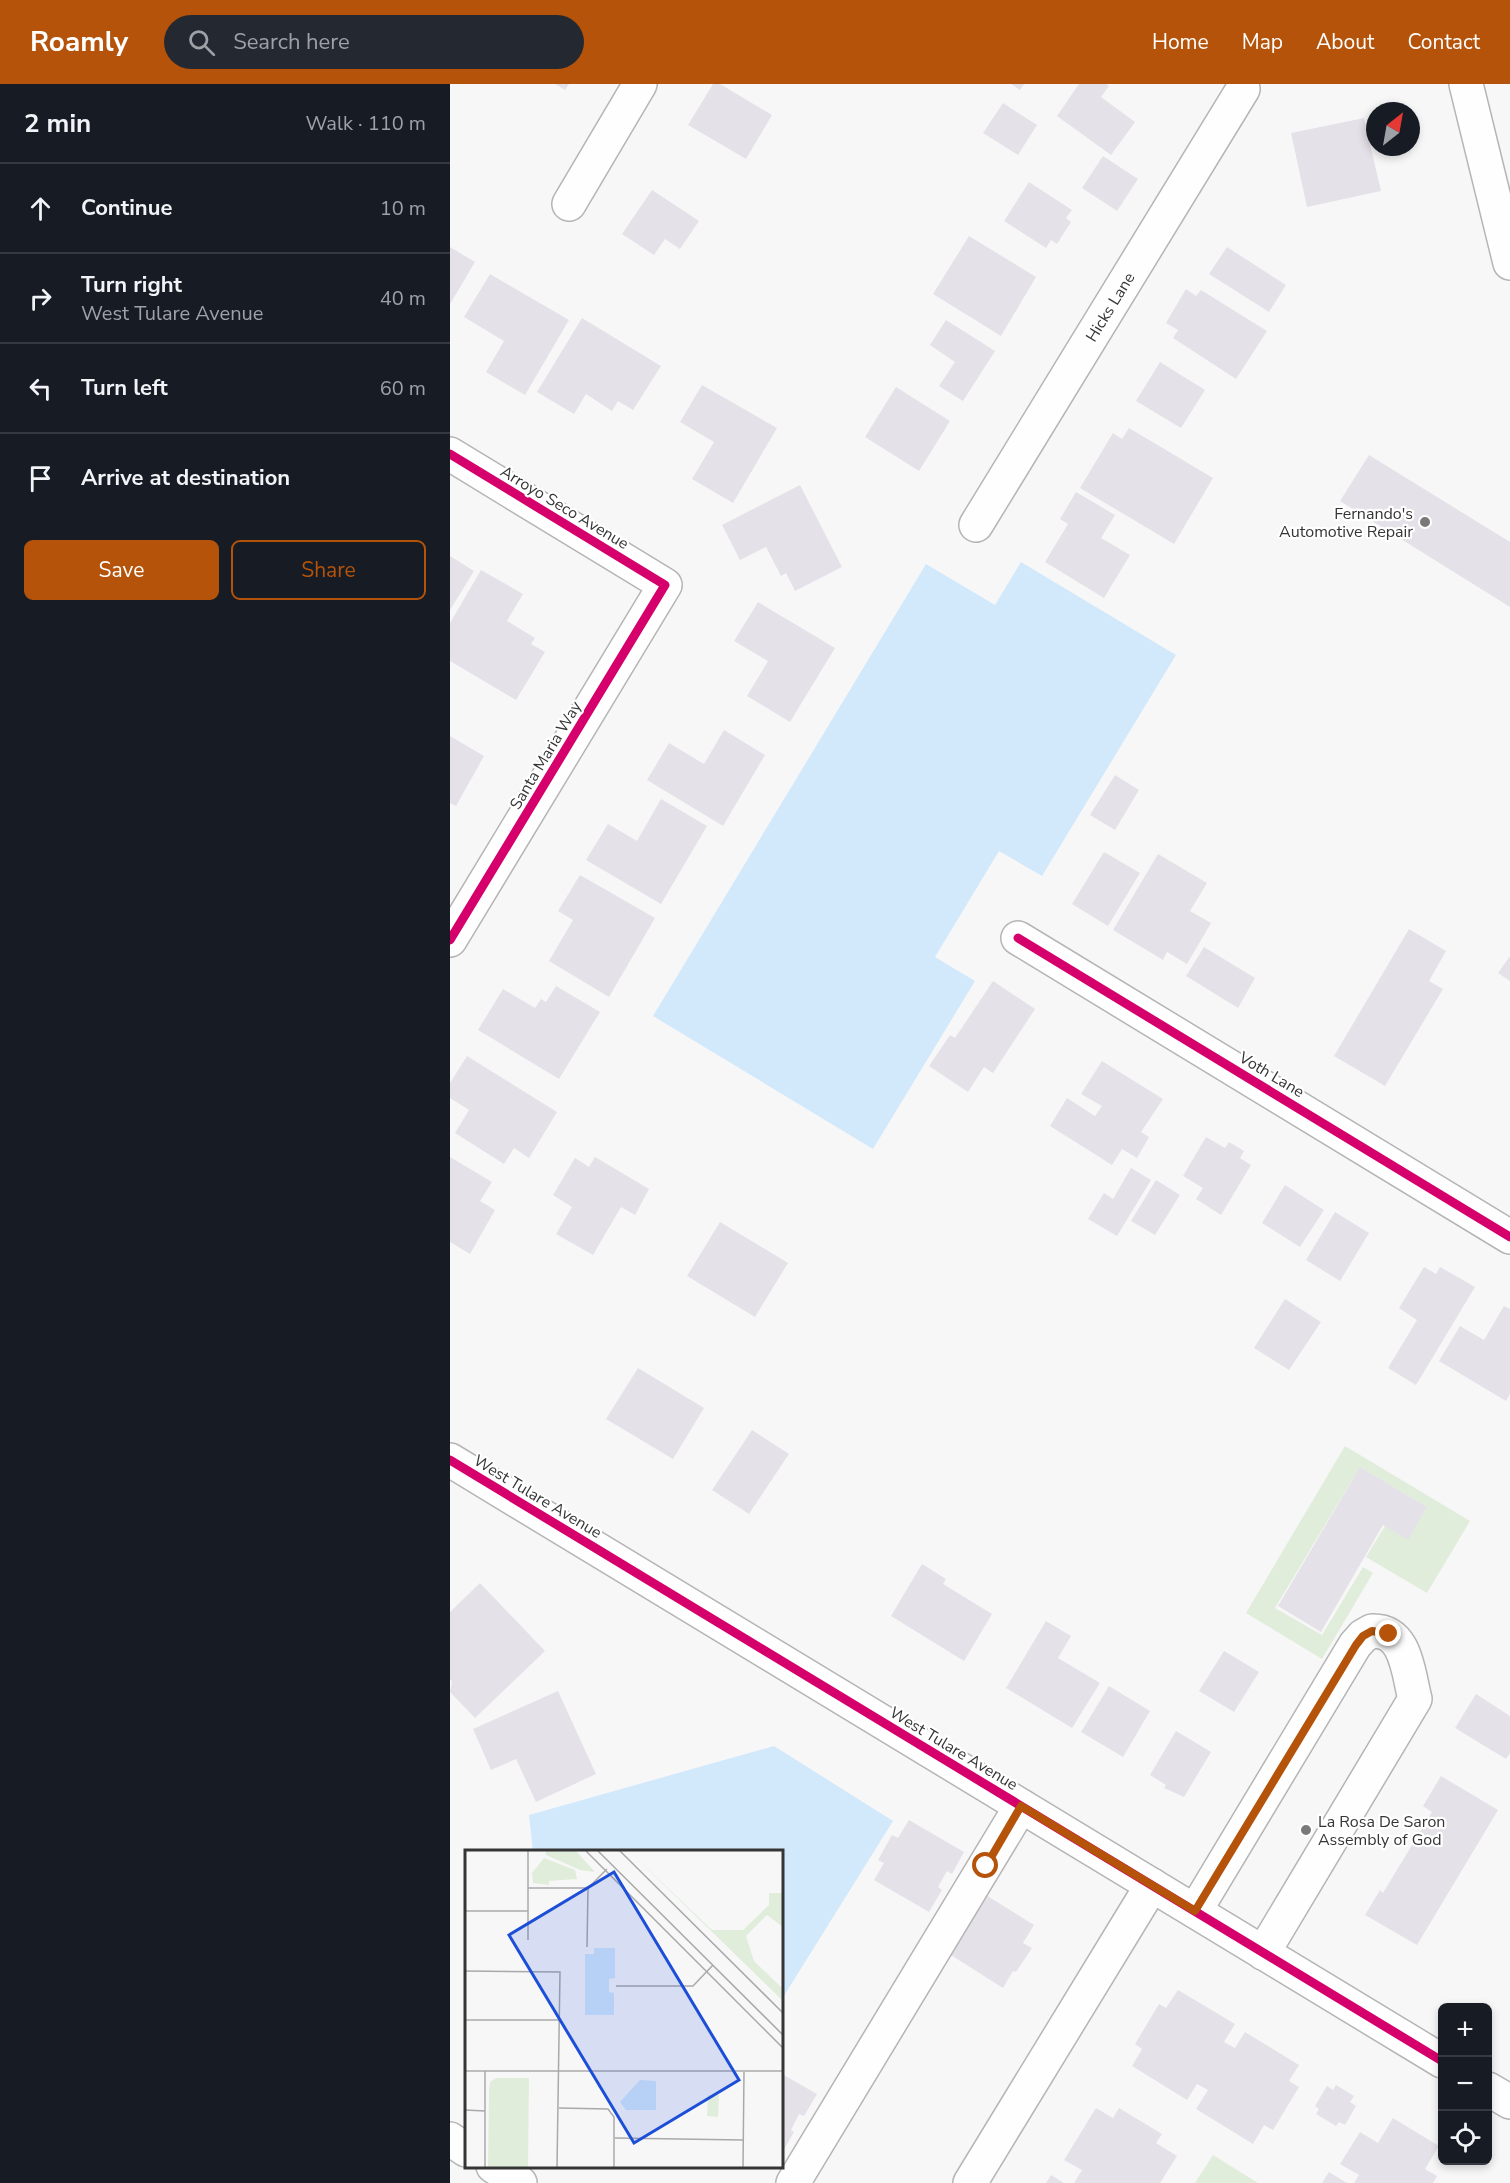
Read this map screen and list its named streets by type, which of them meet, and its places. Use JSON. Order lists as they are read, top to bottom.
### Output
{
  "streets": {
    "street": [
      "Hicks Lane",
      "Arroyo Seco Avenue",
      "Santa Maria Way",
      "Voth Lane",
      "West Tulare Avenue"
    ]
  },
  "crossings": [
    ["Arroyo Seco Avenue", "Santa Maria Way"]
  ],
  "places": ["Fernando's Automotive Repair", "La Rosa De Saron Assembly of God"],
  "north": "top right",
  "page": {
    "header": "Roamly",
    "search": "Search here",
    "nav": [
      "Home",
      "Map",
      "About",
      "Contact"
    ],
    "heading": ["2 min", "Walk · 110 m"],
    "list": [
      ["Continue", "10 m"],
      ["Turn right", "West Tulare Avenue", "40 m"],
      ["Turn left", "60 m"],
      "Arrive at destination"
    ],
    "buttons": ["Save", "Share"],
    "map_buttons": ["+", "−"]
  }
}
